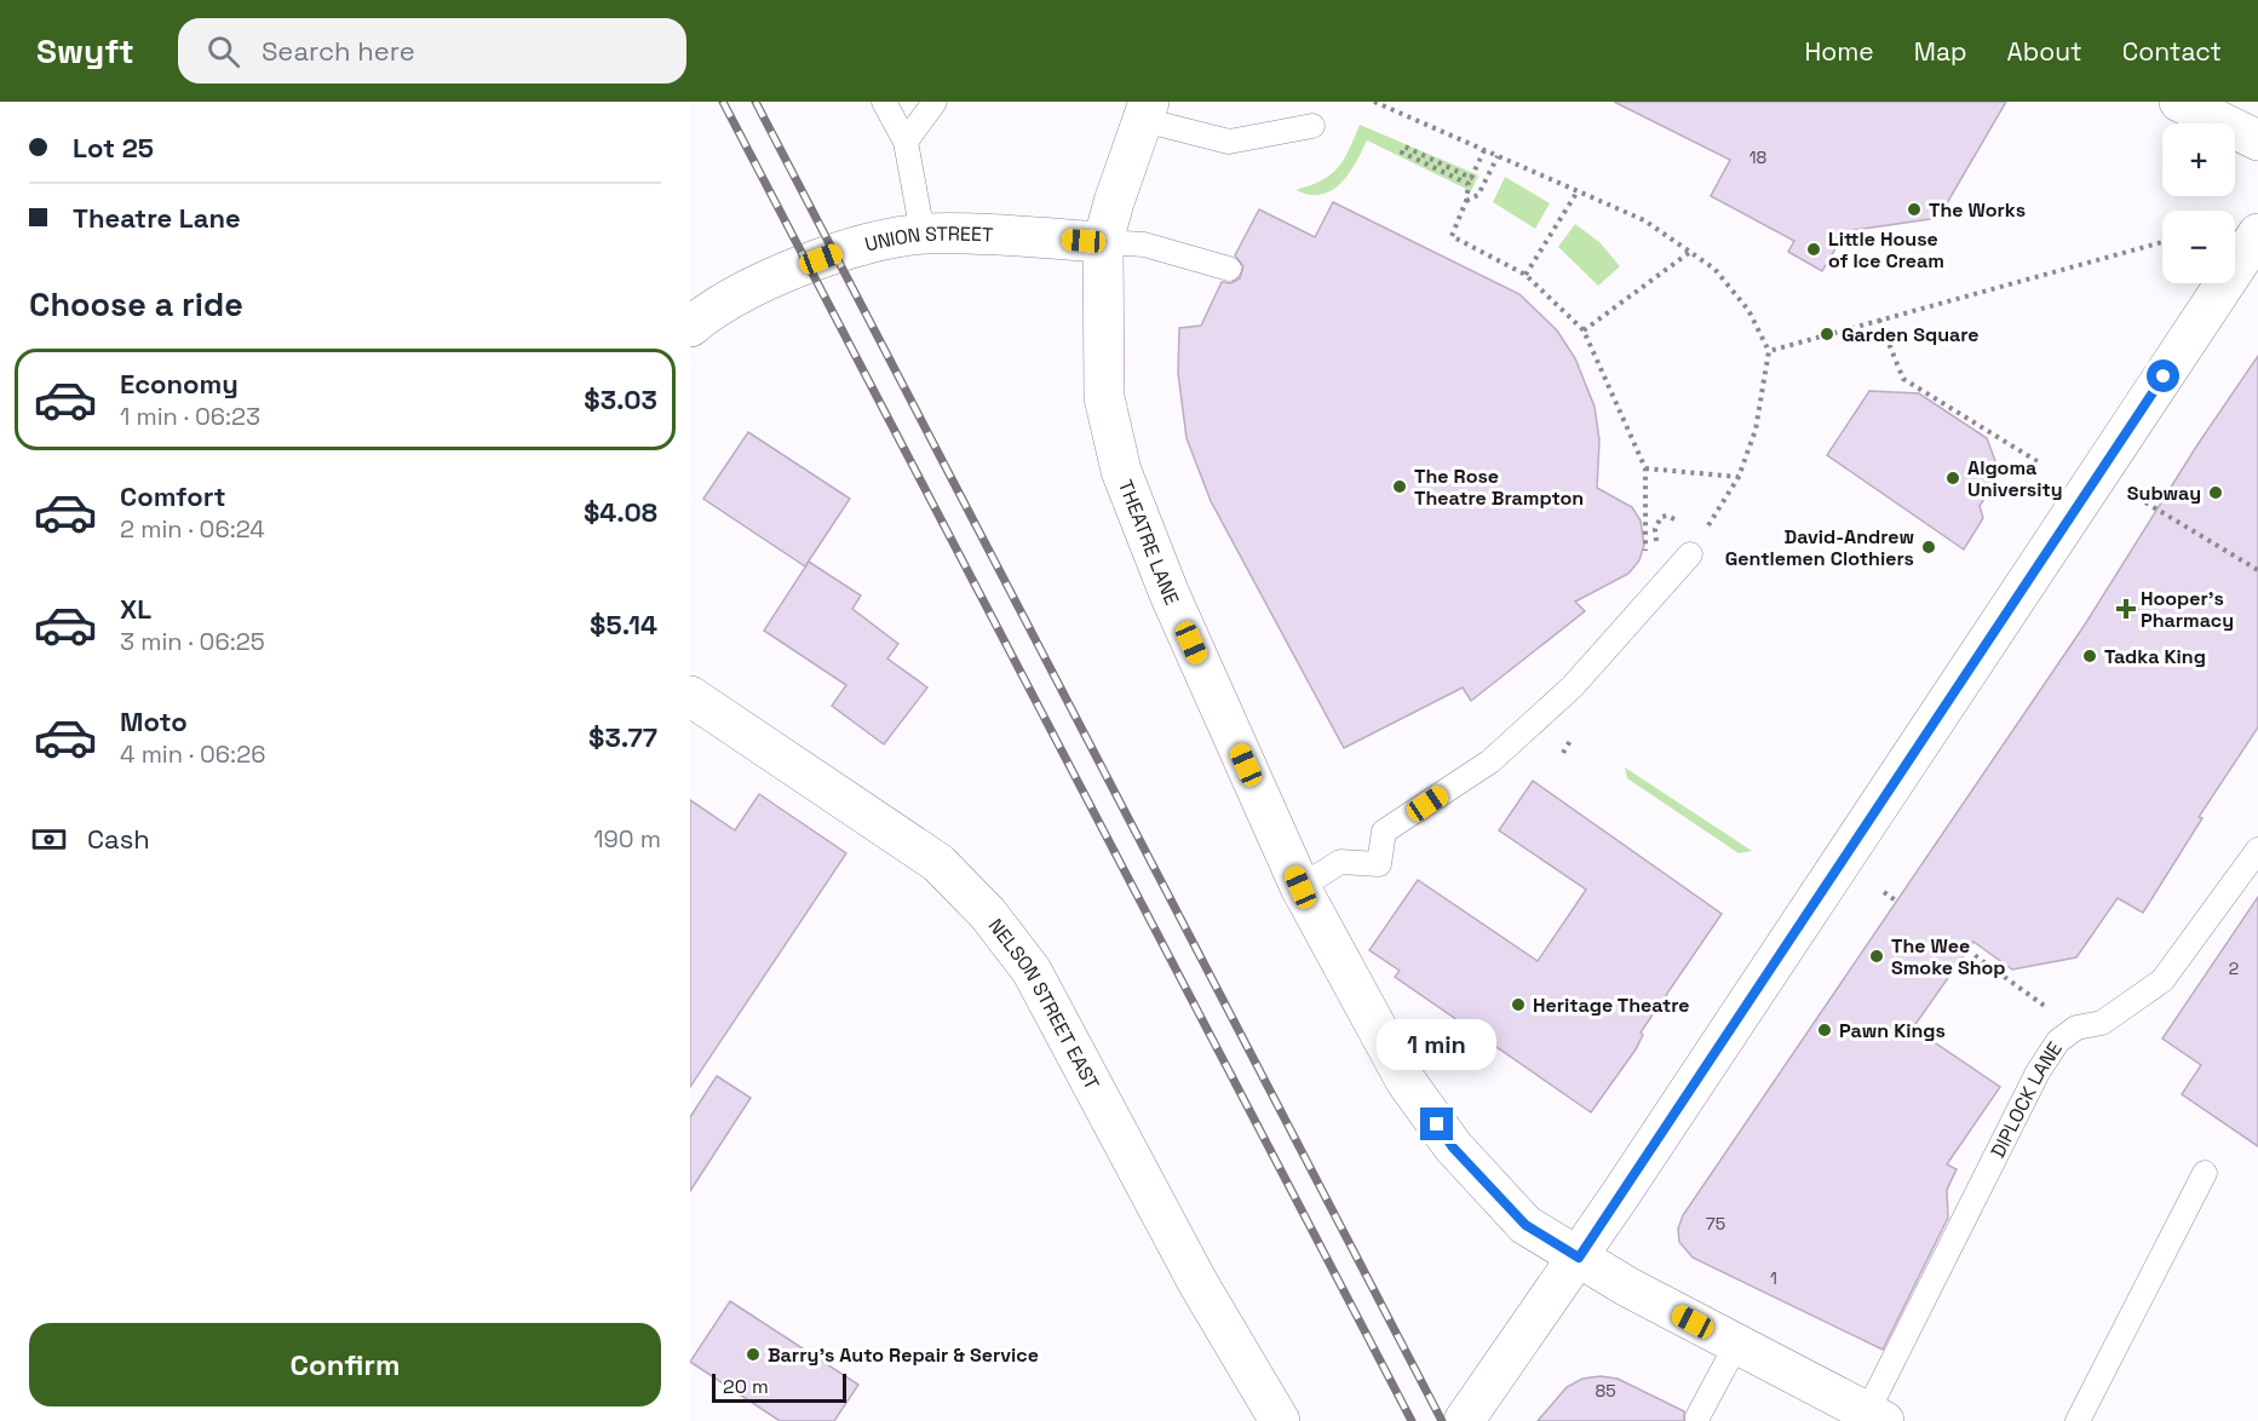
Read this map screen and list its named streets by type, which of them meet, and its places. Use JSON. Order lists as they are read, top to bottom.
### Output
{
  "streets": {
    "street": ["UNION STREET", "THEATRE LANE", "NELSON STREET EAST"],
    "lane": ["DIPLOCK LANE"]
  },
  "crossings": [
    ["UNION STREET", "THEATRE LANE"],
    ["THEATRE LANE", "DIPLOCK LANE"]
  ],
  "places": {
    "other": [
      "The Works",
      "Little House of Ice Cream",
      "Garden Square",
      "Algoma University",
      "The Rose Theatre Brampton",
      "Subway",
      "David-Andrew Gentlemen Clothiers",
      "Tadka King",
      "The Wee Smoke Shop",
      "Heritage Theatre",
      "Pawn Kings",
      "Barry’s Auto Repair & Service"
    ],
    "health": ["Hooper's Pharmacy"]
  },
  "house_numbers": [
    "18",
    "2",
    "75",
    "1",
    "85"
  ],
  "scale_bar": "20 m",
  "page": {
    "header": "Swyft",
    "search": "Search here",
    "nav": [
      "Home",
      "Map",
      "About",
      "Contact"
    ],
    "banner": ["Lot 25", "Theatre Lane"],
    "map_buttons": ["+", "−"],
    "heading": "Choose a ride",
    "list": [
      {
        "name": "Economy",
        "note": "1 min · 06:23",
        "value": "$3.03"
      },
      {
        "name": "Comfort",
        "note": "2 min · 06:24",
        "value": "$4.08"
      },
      {
        "name": "XL",
        "note": "3 min · 06:25",
        "value": "$5.14"
      },
      {
        "name": "Moto",
        "note": "4 min · 06:26",
        "value": "$3.77"
      }
    ],
    "pay": ["Cash", "190 m"],
    "bubble": "1 min",
    "buttons": "Confirm",
    "scale": "20 m"
  }
}
